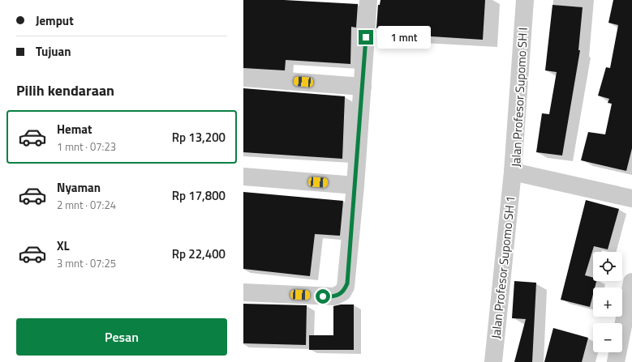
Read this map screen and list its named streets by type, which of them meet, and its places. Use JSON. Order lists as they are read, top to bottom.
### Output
{
  "streets": {
    "street": ["Jalan Profesor Supomo SH I", "Jalan Profesor Supomo SH 1"]
  },
  "crossings": [
    ["Jalan Profesor Supomo SH I", "Jalan Profesor Supomo SH 1"]
  ],
  "page": {
    "banner": ["Jemput", "Tujuan"],
    "bubble": "1 mnt",
    "heading": "Pilih kendaraan",
    "list": [
      {
        "name": "Hemat",
        "note": "1 mnt · 07:23",
        "value": "Rp 13,200"
      },
      {
        "name": "Nyaman",
        "note": "2 mnt · 07:24",
        "value": "Rp 17,800"
      },
      {
        "name": "XL",
        "note": "3 mnt · 07:25",
        "value": "Rp 22,400"
      }
    ],
    "map_buttons": ["+", "−"],
    "buttons": "Pesan"
  }
}
